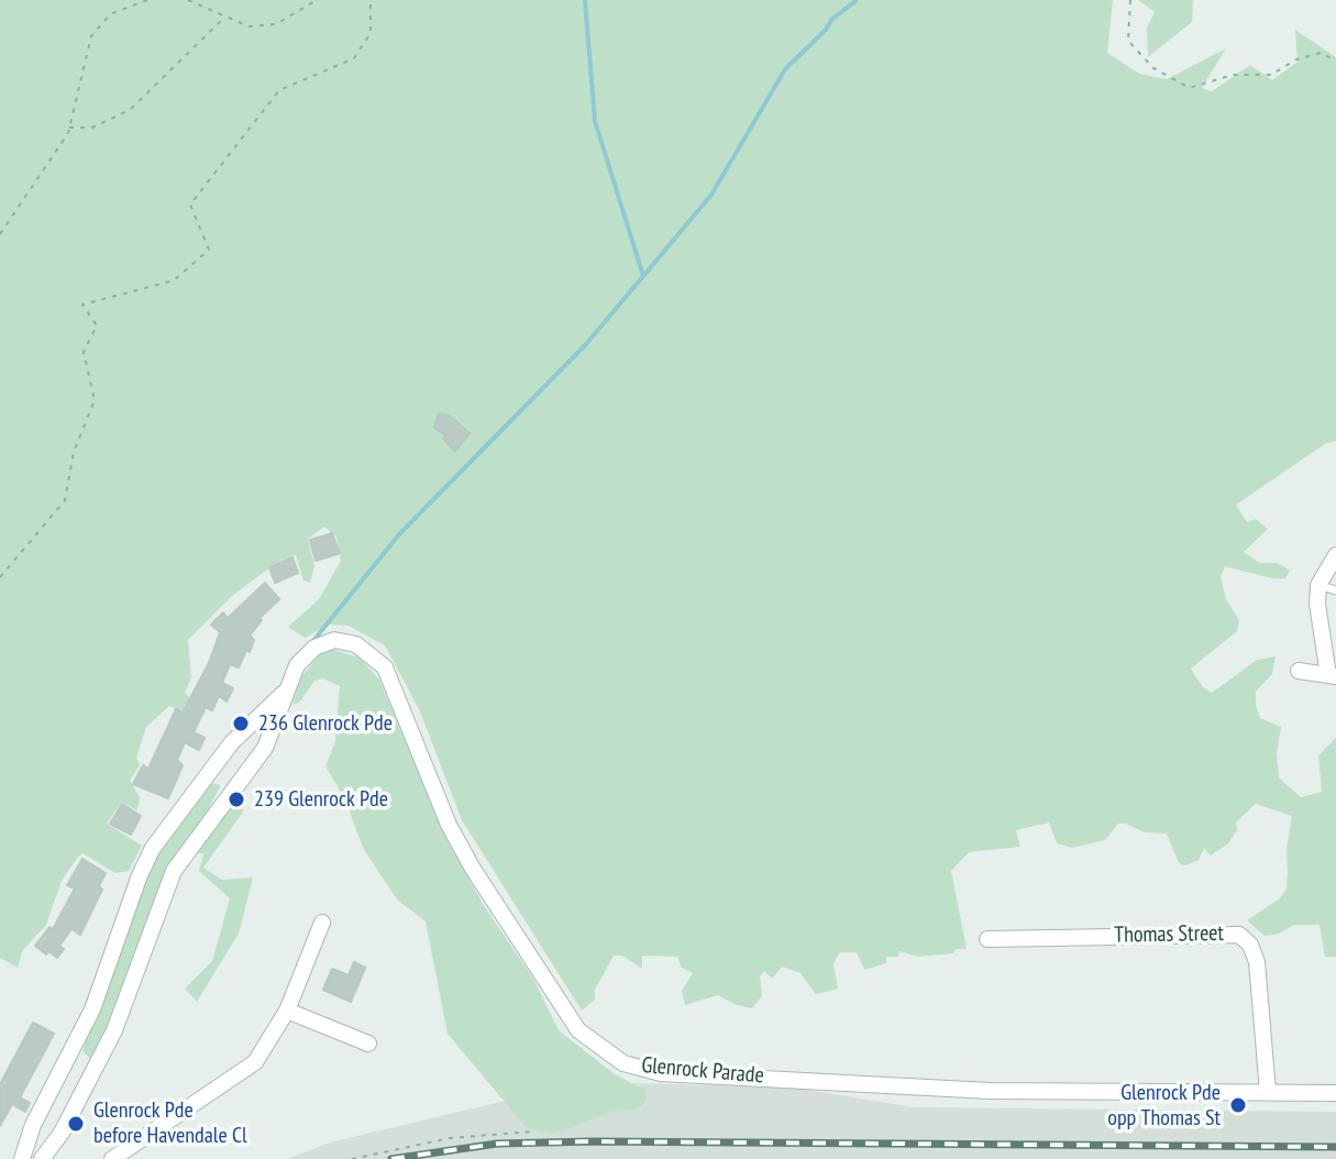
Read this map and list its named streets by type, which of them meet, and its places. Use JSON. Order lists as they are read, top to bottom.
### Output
{
  "streets": {
    "street": ["Thomas Street", "Glenrock Parade"]
  },
  "crossings": [
    ["Thomas Street", "Glenrock Parade"]
  ],
  "places": [
    "236 Glenrock Pde",
    "239 Glenrock Pde",
    "Glenrock Pde opp Thomas St",
    "Glenrock Pde before Havendale Cl"
  ]
}
